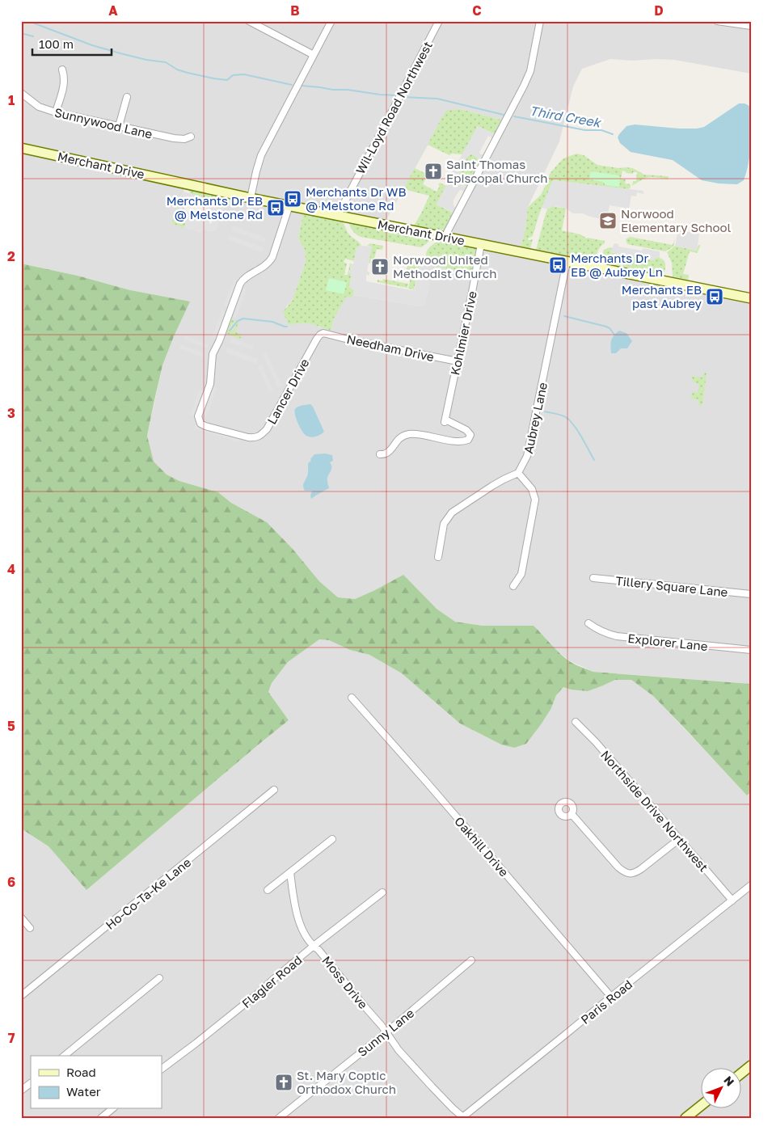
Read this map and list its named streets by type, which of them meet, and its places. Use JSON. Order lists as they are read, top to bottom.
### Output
{
  "streets": {
    "main road": ["Merchant Drive"],
    "street": [
      "Wil-Loyd Road Northwest",
      "Sunnywood Lane",
      "Kohlmier Drive",
      "Needham Drive",
      "Lancer Drive",
      "Aubrey Lane",
      "Tillery Square Lane",
      "Explorer Lane",
      "Northside Drive Northwest",
      "Oakhill Drive",
      "Ho-Co-Ta-Ke Lane",
      "Flagler Road",
      "Moss Drive",
      "Paris Road",
      "Sunny Lane"
    ]
  },
  "crossings": [
    ["Wil-Loyd Road Northwest", "Merchant Drive"],
    ["Merchant Drive", "Kohlmier Drive"],
    ["Merchant Drive", "Lancer Drive"],
    ["Merchant Drive", "Aubrey Lane"],
    ["Kohlmier Drive", "Needham Drive"],
    ["Needham Drive", "Lancer Drive"],
    ["Northside Drive Northwest", "Paris Road"],
    ["Oakhill Drive", "Paris Road"],
    ["Flagler Road", "Moss Drive"],
    ["Moss Drive", "Paris Road"],
    ["Moss Drive", "Sunny Lane"]
  ],
  "water": ["Third Creek"],
  "places": {
    "church": ["Saint Thomas Episcopal Church", "Norwood United Methodist Church", "St. Mary Coptic Orthodox Church"],
    "bus stop": [
      "Merchants Dr WB @ Melstone Rd",
      "Merchants Dr EB @ Melstone Rd",
      "Merchants Dr EB @ Aubrey Ln",
      "Merchants EB past Aubrey"
    ],
    "school or university": ["Norwood Elementary School"]
  },
  "legend": ["Road", "Water"],
  "scale_bar": "100 m",
  "north": "top right",
  "grid": {
    "columns": [
      "A",
      "B",
      "C",
      "D"
    ],
    "rows": [
      "1",
      "2",
      "3",
      "4",
      "5",
      "6",
      "7"
    ]
  }
}
